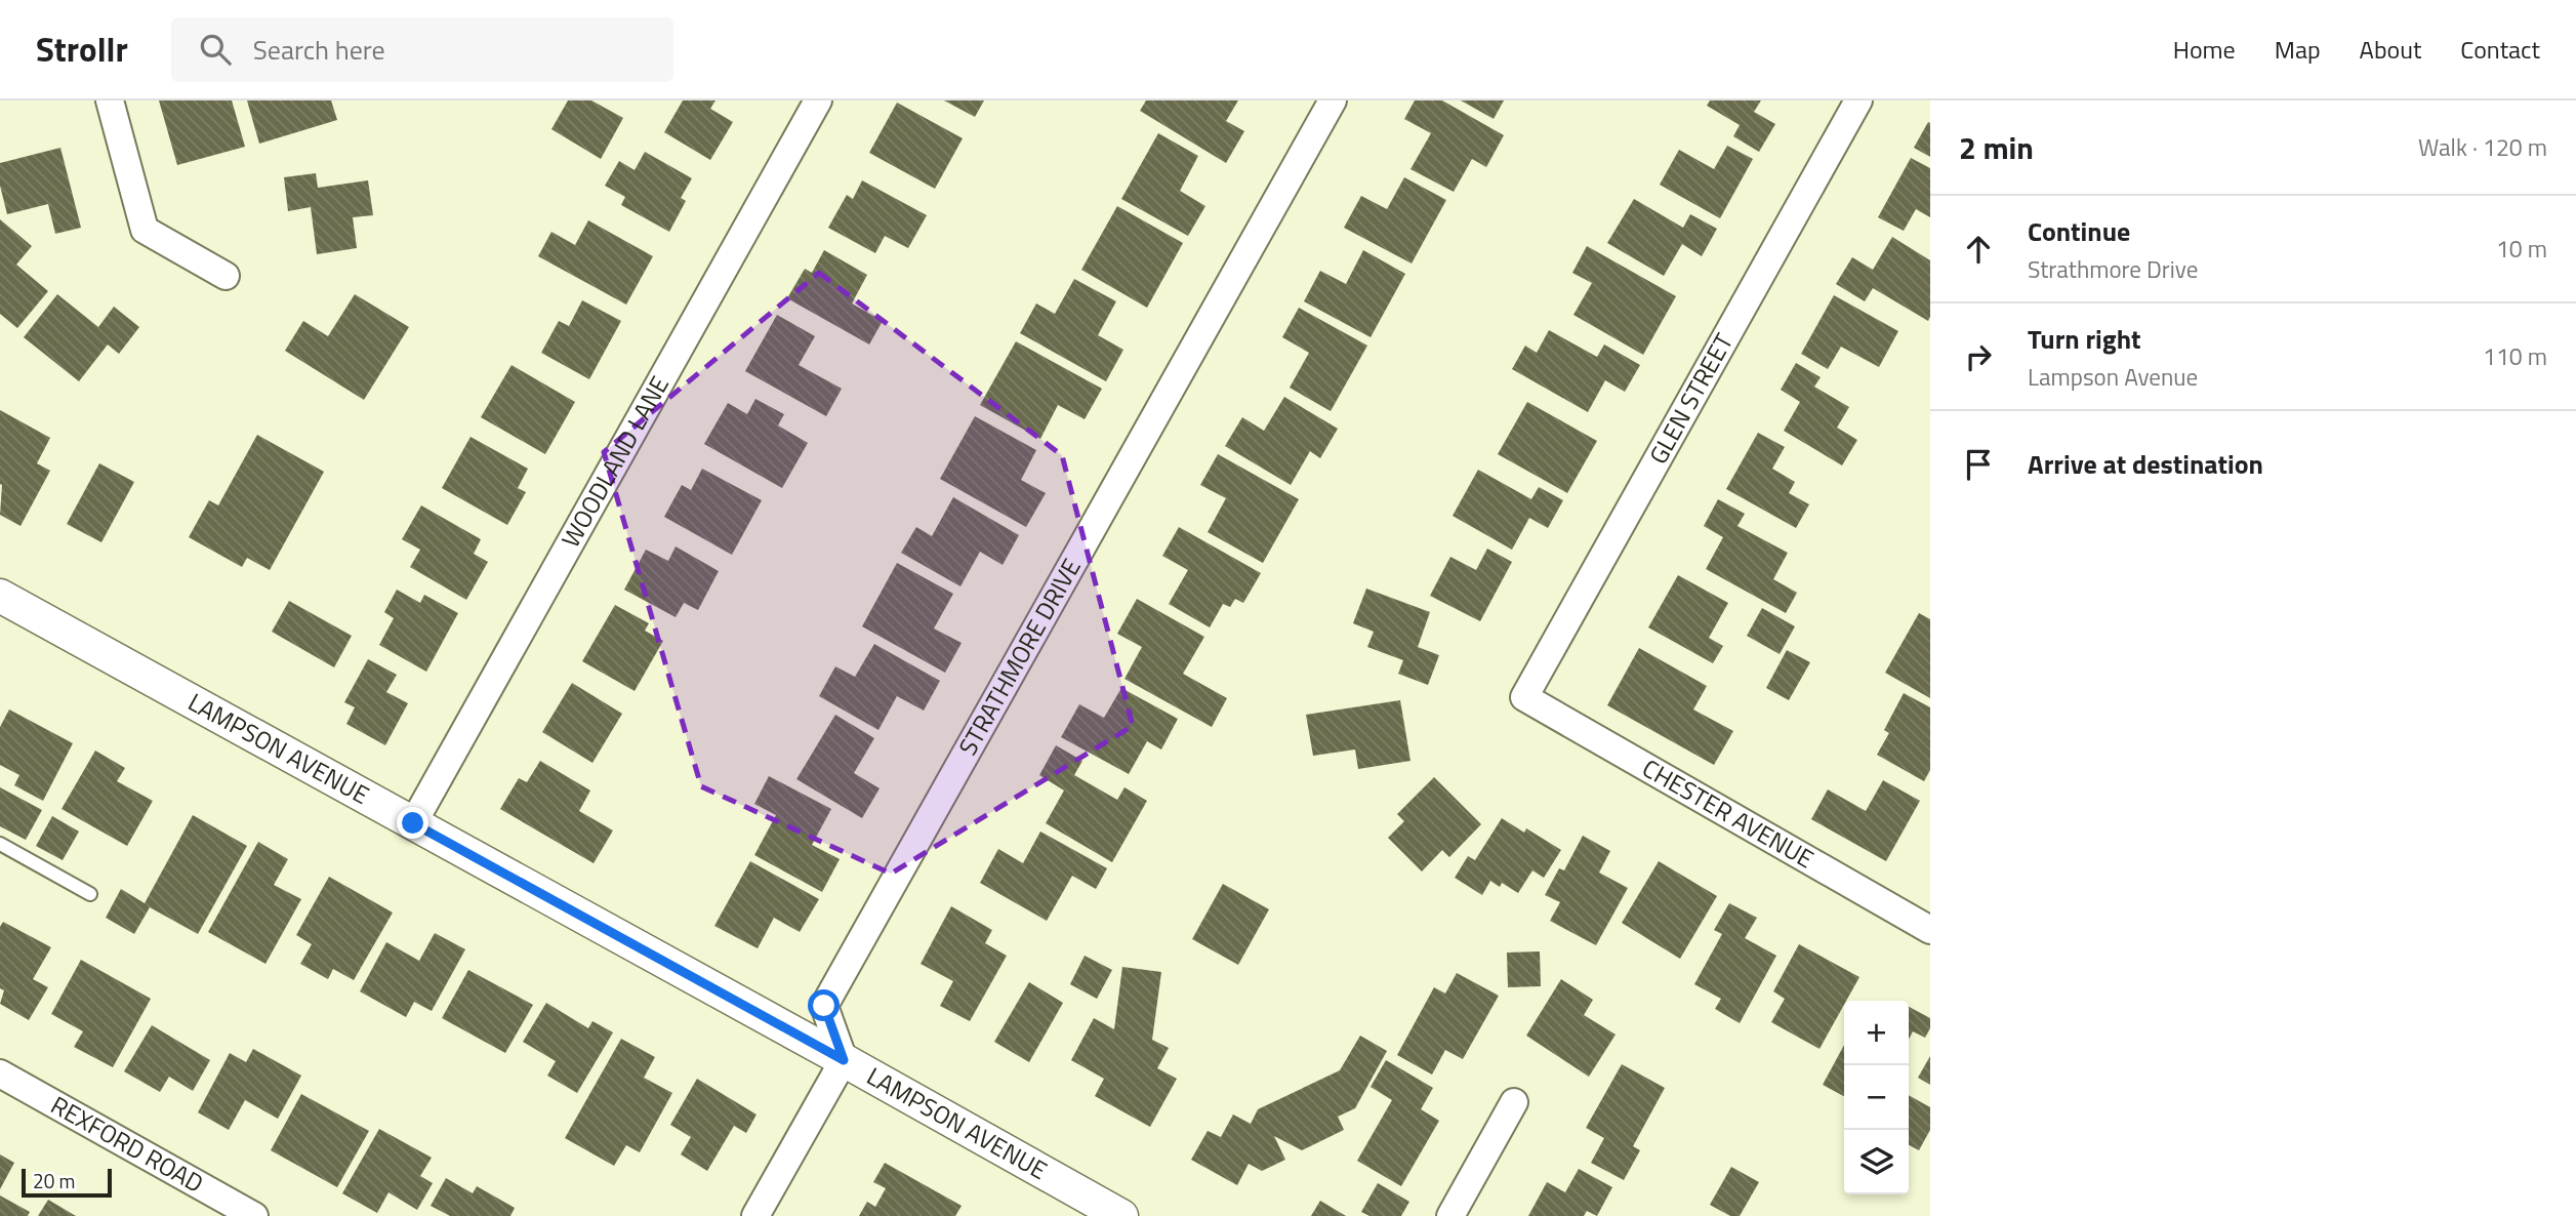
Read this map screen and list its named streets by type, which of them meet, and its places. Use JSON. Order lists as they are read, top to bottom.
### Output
{
  "streets": {
    "street": [
      "GLEN STREET",
      "WOODLAND LANE",
      "STRATHMORE DRIVE",
      "LAMPSON AVENUE",
      "CHESTER AVENUE",
      "REXFORD ROAD"
    ]
  },
  "crossings": [
    ["GLEN STREET", "CHESTER AVENUE"],
    ["WOODLAND LANE", "LAMPSON AVENUE"],
    ["STRATHMORE DRIVE", "LAMPSON AVENUE"]
  ],
  "scale_bar": "20 m",
  "page": {
    "header": "Strollr",
    "search": "Search here",
    "nav": [
      "Home",
      "Map",
      "About",
      "Contact"
    ],
    "heading": ["2 min", "Walk · 120 m"],
    "list": [
      ["Continue", "Strathmore Drive", "10 m"],
      ["Turn right", "Lampson Avenue", "110 m"],
      "Arrive at destination"
    ],
    "map_buttons": ["+", "−"],
    "scale": "20 m"
  }
}
